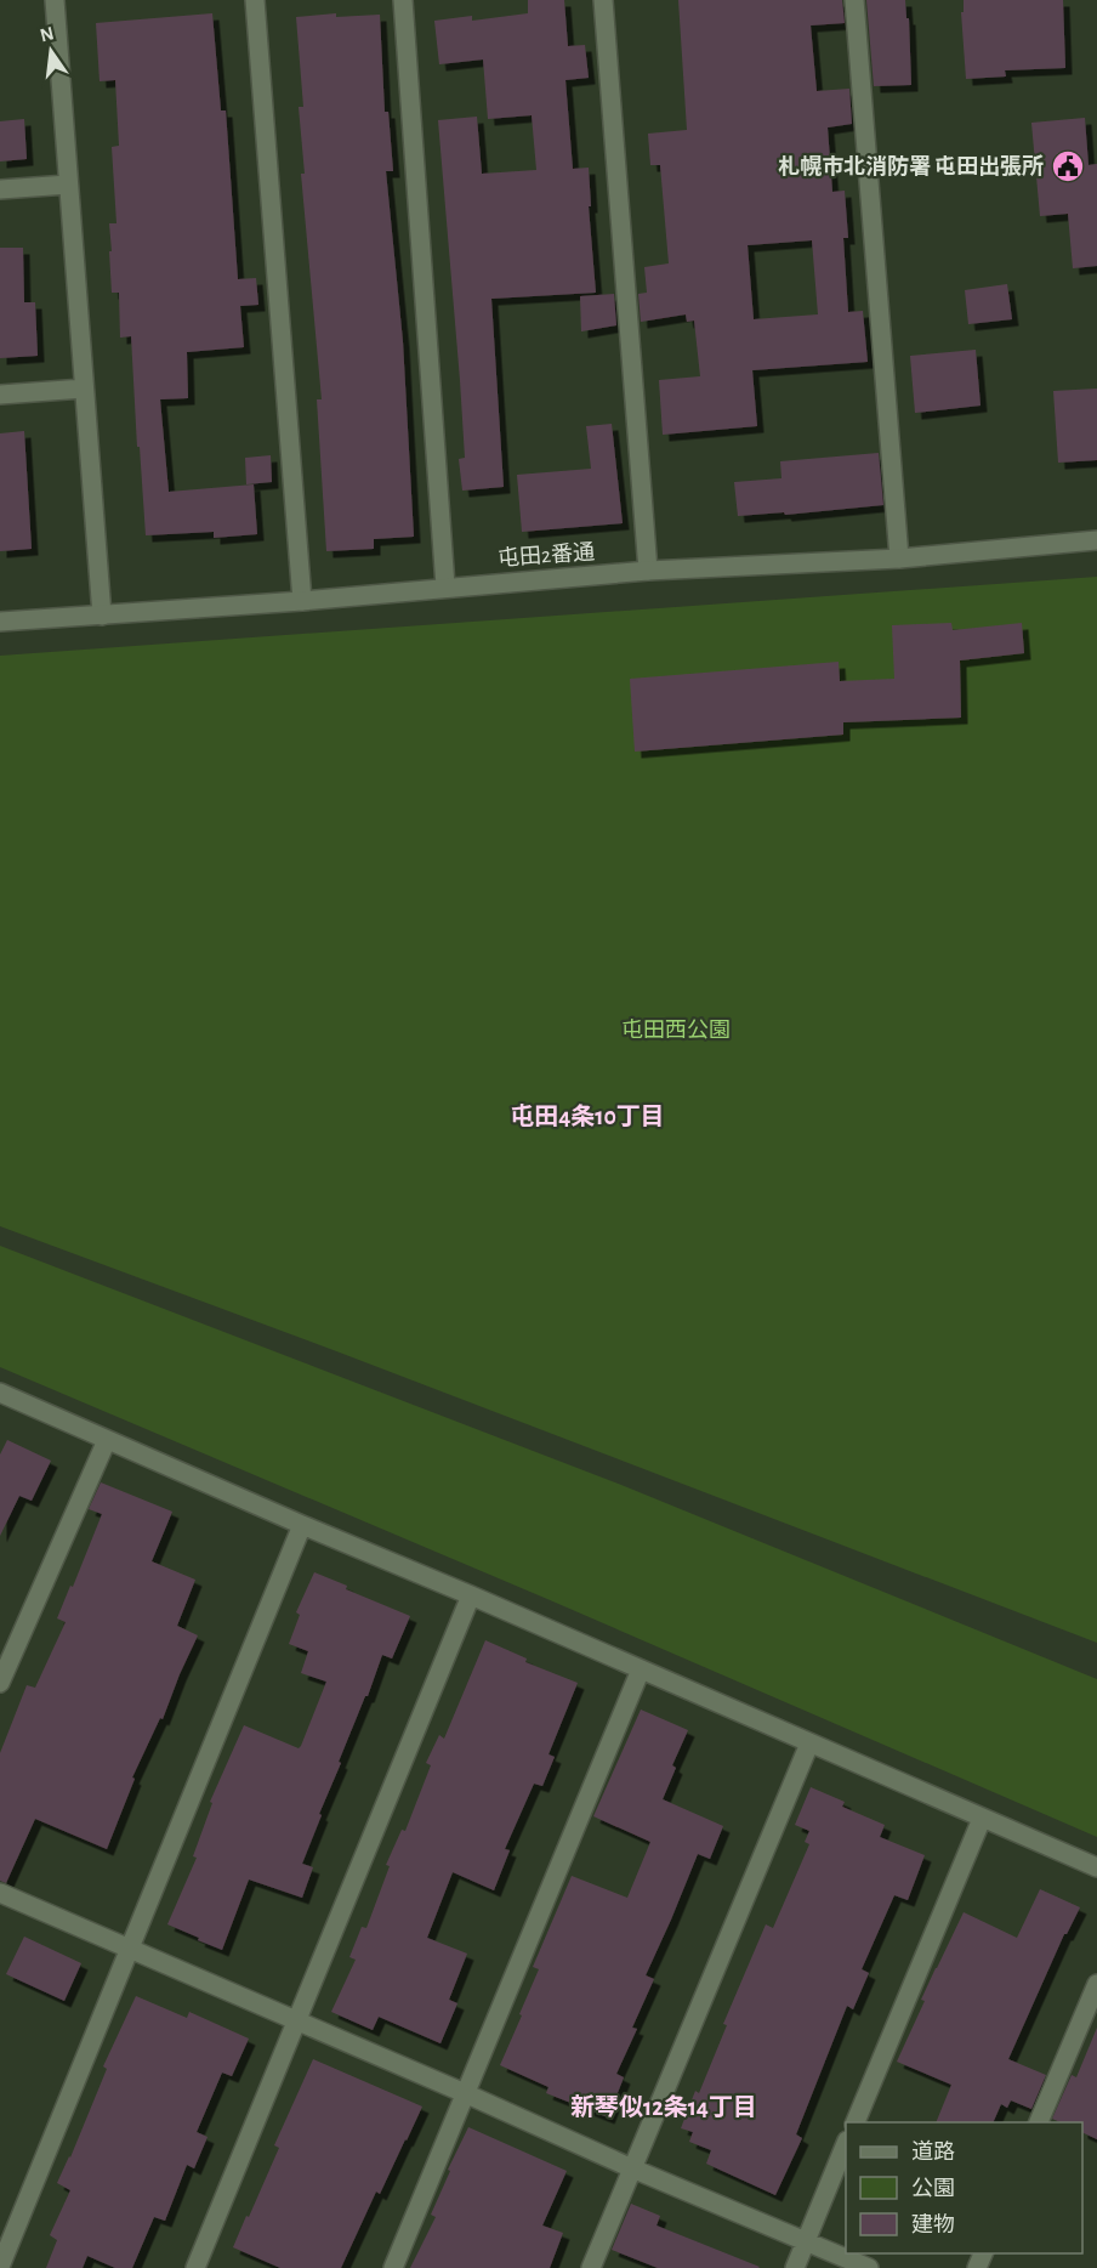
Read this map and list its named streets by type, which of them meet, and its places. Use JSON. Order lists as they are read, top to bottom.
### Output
{
  "streets": {
    "street": ["屯田2番通"]
  },
  "districts": ["屯田4条10丁目", "新琴似12条14丁目"],
  "parks": ["屯田西公園"],
  "places": {
    "public building": ["札幌市北消防署 屯田出張所"]
  },
  "legend": ["道路", "公園", "建物"],
  "north": "top"
}
